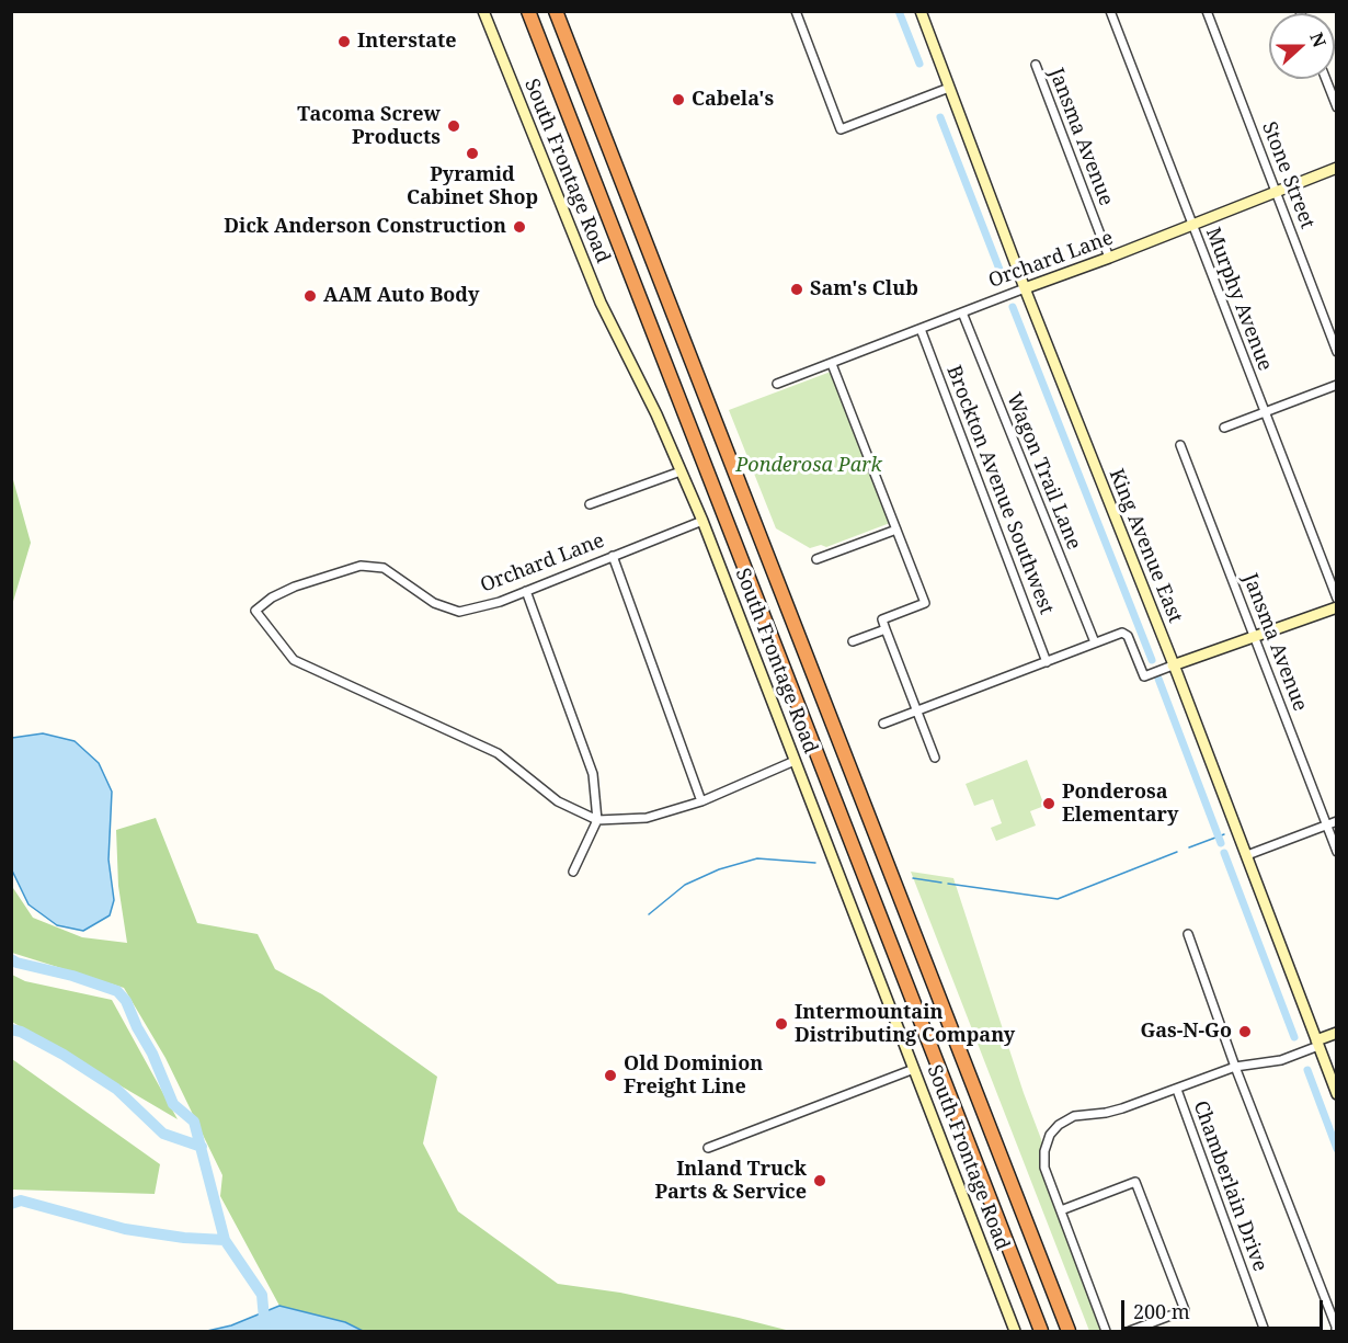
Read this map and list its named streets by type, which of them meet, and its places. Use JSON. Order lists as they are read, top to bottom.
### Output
{
  "streets": {
    "main road": ["South Frontage Road", "Orchard Lane", "King Avenue East"],
    "street": [
      "Jansma Avenue",
      "Stone Street",
      "Murphy Avenue",
      "Wagon Trail Lane",
      "Brockton Avenue Southwest",
      "Chamberlain Drive"
    ]
  },
  "crossings": [
    ["Jansma Avenue", "Orchard Lane"],
    ["South Frontage Road", "Orchard Lane"],
    ["Stone Street", "Orchard Lane"],
    ["Orchard Lane", "Murphy Avenue"],
    ["Orchard Lane", "Wagon Trail Lane"],
    ["Orchard Lane", "Brockton Avenue Southwest"],
    ["Orchard Lane", "King Avenue East"]
  ],
  "parks": ["Ponderosa Park"],
  "places": [
    "Interstate",
    "Cabela's",
    "Tacoma Screw Products",
    "Pyramid Cabinet Shop",
    "Dick Anderson Construction",
    "Sam's Club",
    "AAM Auto Body",
    "Ponderosa Elementary",
    "Intermountain Distributing Company",
    "Gas-N-Go",
    "Old Dominion Freight Line",
    "Inland Truck Parts & Service"
  ],
  "scale_bar": "200 m",
  "north": "right"
}
